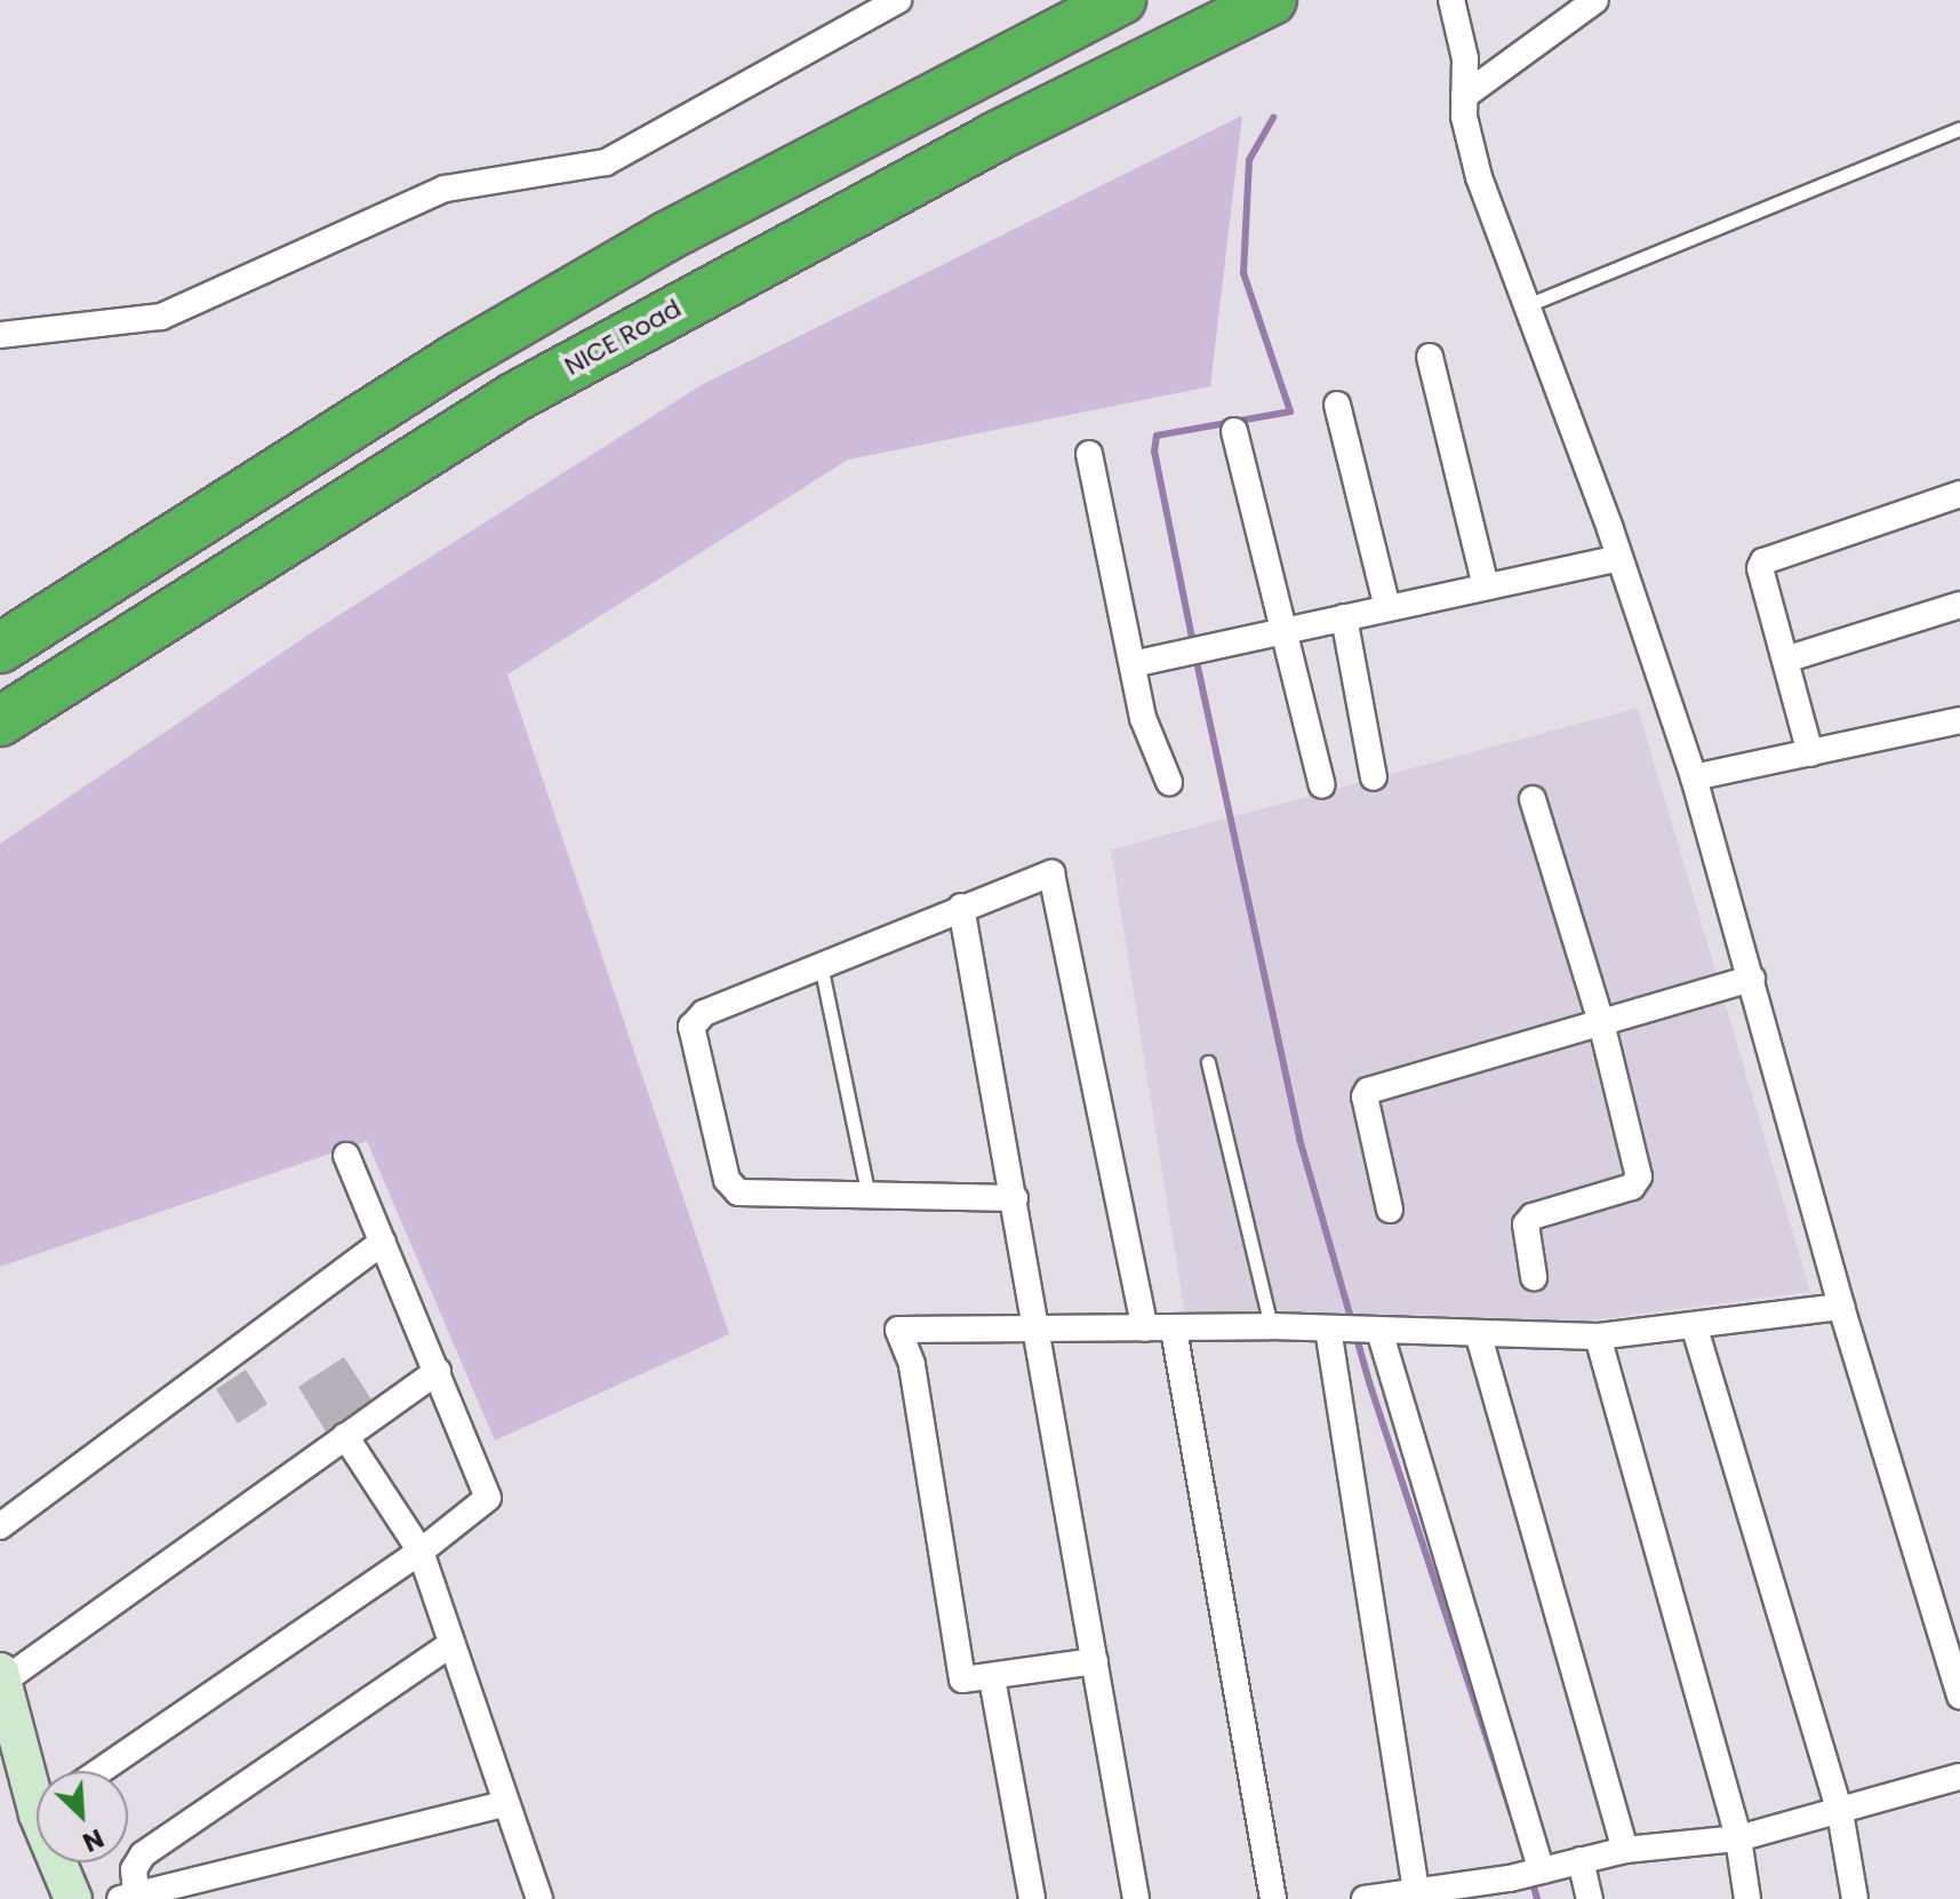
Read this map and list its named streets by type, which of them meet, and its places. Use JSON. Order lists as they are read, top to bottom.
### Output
{
  "streets": {
    "highway": ["NICE Road"]
  },
  "north": "bottom right"
}
